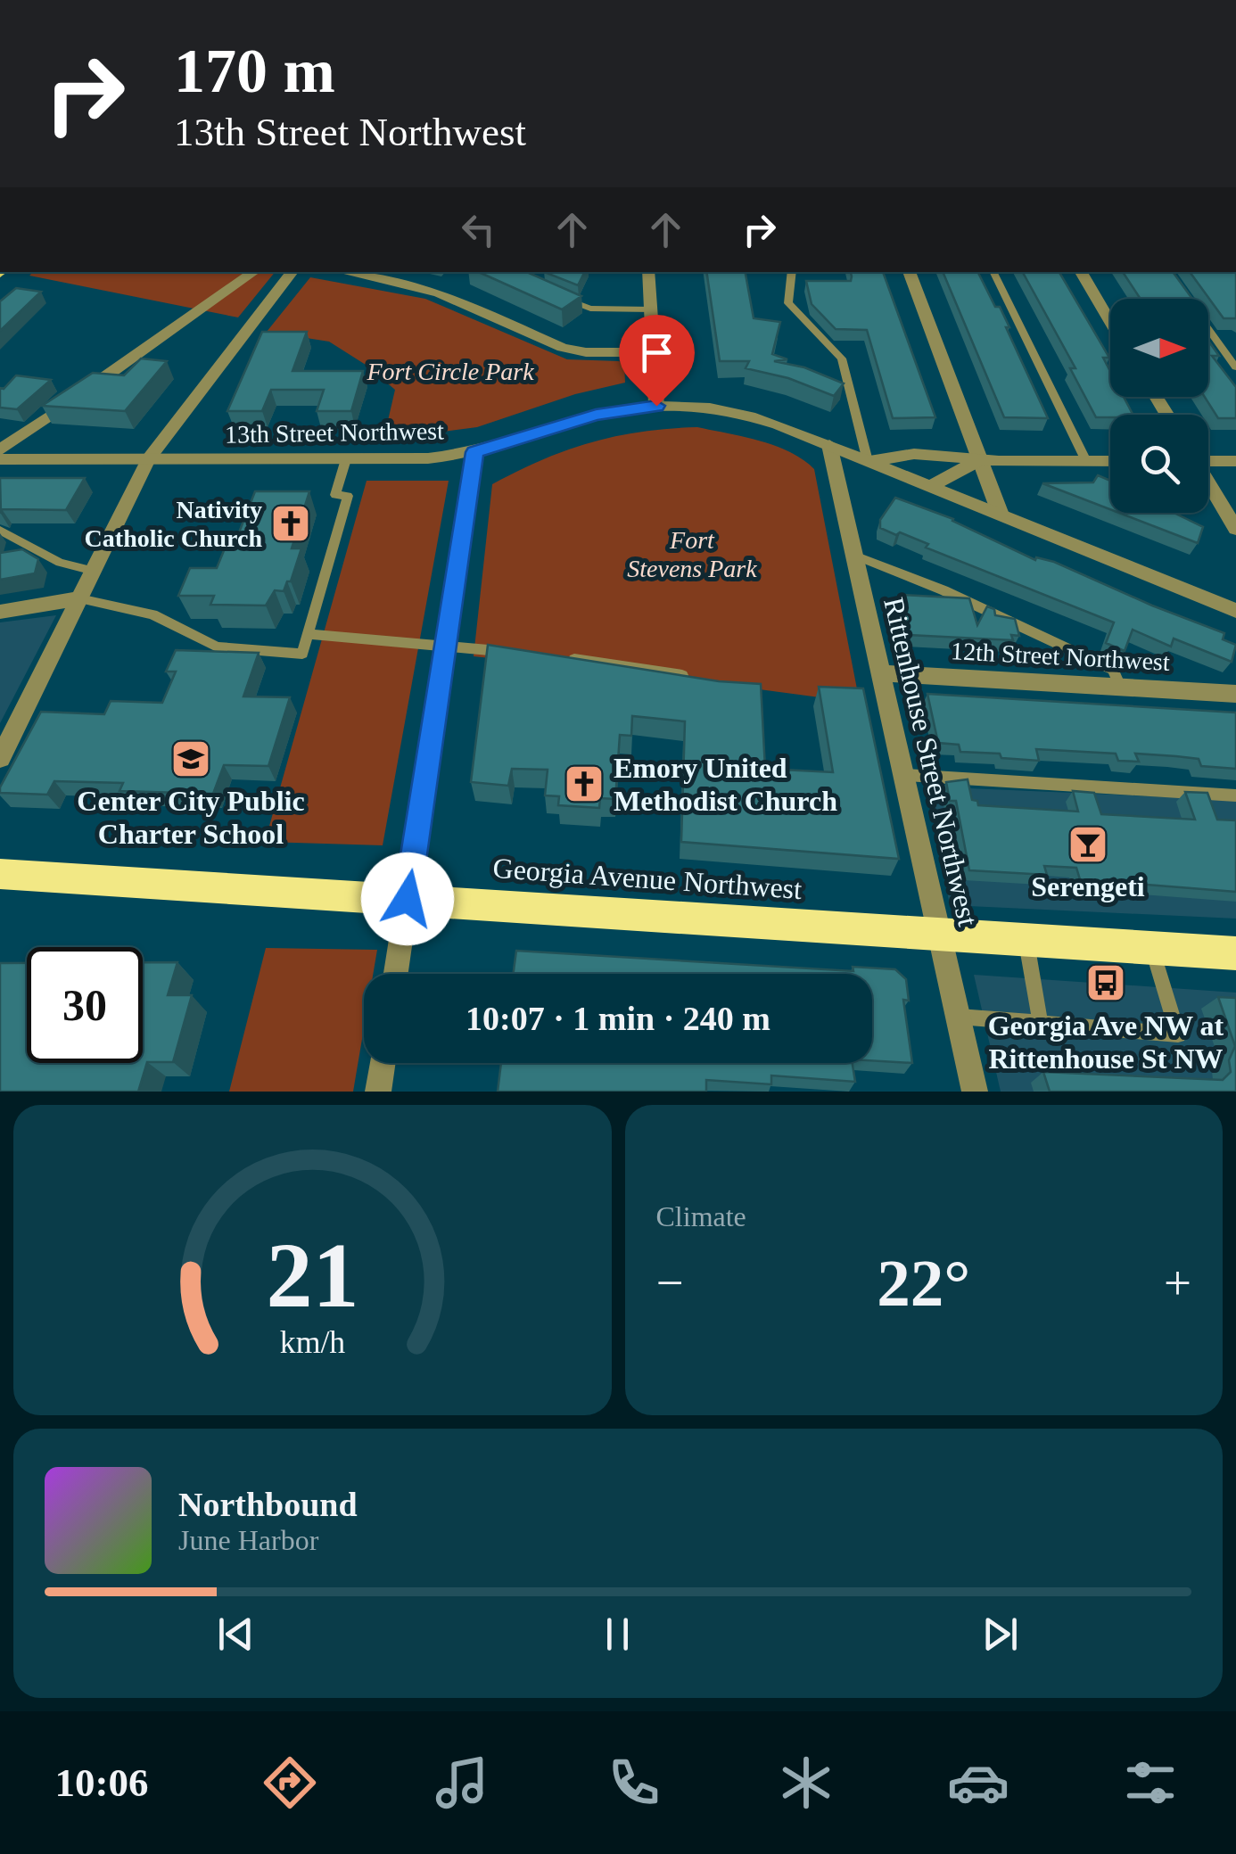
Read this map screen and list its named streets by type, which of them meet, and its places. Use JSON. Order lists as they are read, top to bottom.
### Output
{
  "streets": {
    "highway": ["Georgia Avenue Northwest"],
    "street": ["13th Street Northwest", "12th Street Northwest", "Rittenhouse Street Northwest"]
  },
  "crossings": [
    ["13th Street Northwest", "Rittenhouse Street Northwest"],
    ["12th Street Northwest", "Rittenhouse Street Northwest"],
    ["Rittenhouse Street Northwest", "Georgia Avenue Northwest"]
  ],
  "parks": ["Fort Circle Park", "Fort Stevens Park"],
  "places": {
    "church": ["Nativity Catholic Church", "Emory United Methodist Church"],
    "school or university": ["Center City Public Charter School"],
    "bar": ["Serengeti"],
    "bus stop": ["Georgia Ave NW at Rittenhouse St NW"]
  },
  "north": "right",
  "page": {
    "turn": ["170 m", "13th Street Northwest"],
    "limit": "30",
    "trip": "10:07 · 1 min · 240 m",
    "tile": "Climate",
    "heat": ["−", "22°", "+"],
    "song": ["Northbound", "June Harbor"],
    "tabs": "10:06",
    "gauge": ["21", "km/h"]
  }
}
